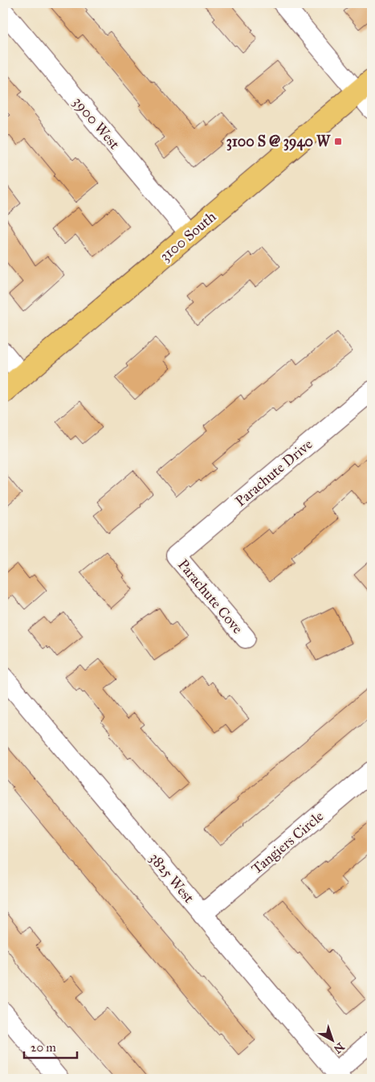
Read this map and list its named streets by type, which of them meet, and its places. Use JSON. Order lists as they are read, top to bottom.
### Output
{
  "streets": {
    "main road": ["3100 South"],
    "street": [
      "3900 West",
      "Parachute Drive",
      "Parachute Cove",
      "Tangiers Circle",
      "3825 West"
    ]
  },
  "crossings": [
    ["3900 West", "3100 South"],
    ["Parachute Drive", "Parachute Cove"],
    ["Tangiers Circle", "3825 West"]
  ],
  "places": {
    "transit": ["3100 S @ 3940 W"]
  },
  "scale_bar": "20 m",
  "north": "bottom right"
}
